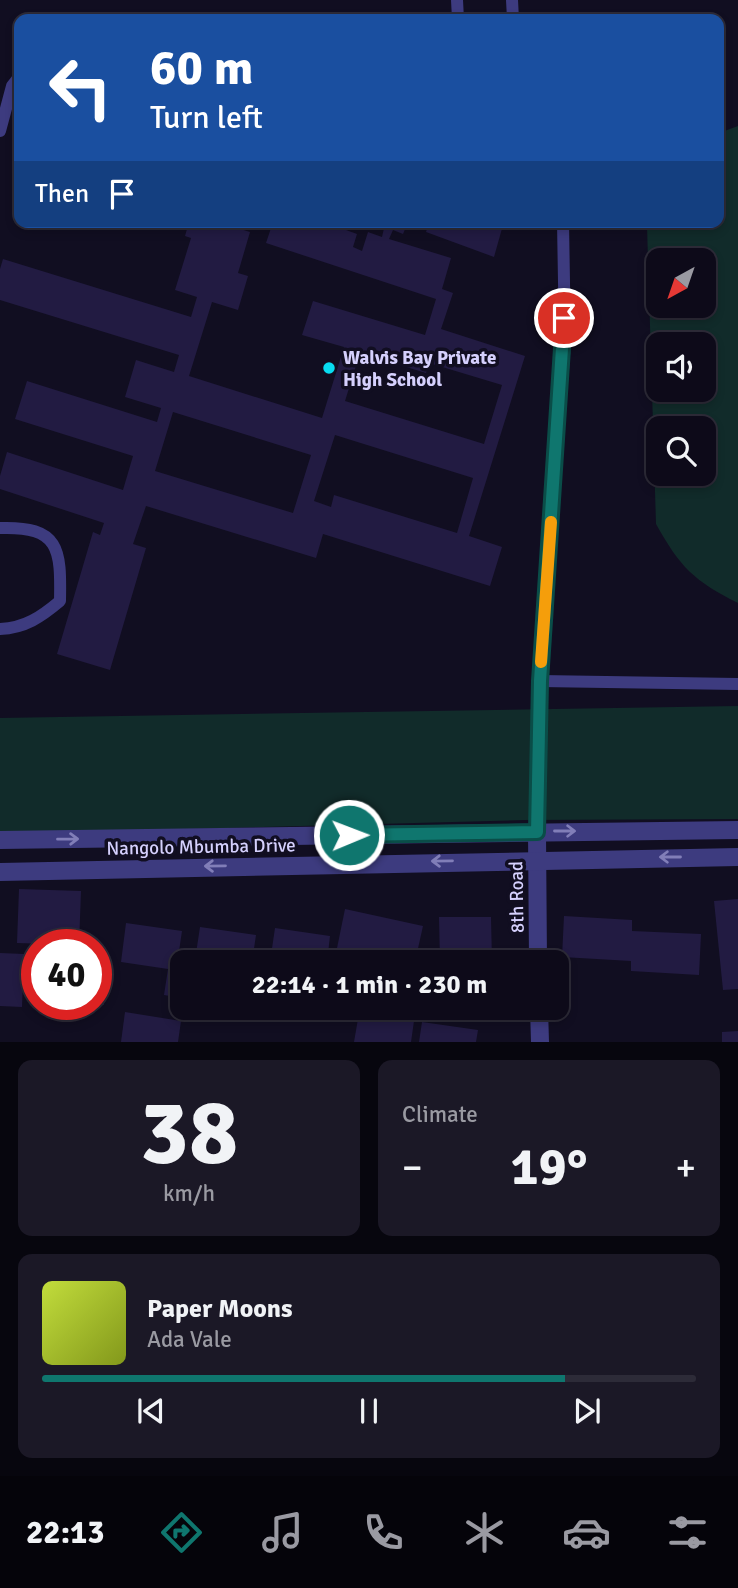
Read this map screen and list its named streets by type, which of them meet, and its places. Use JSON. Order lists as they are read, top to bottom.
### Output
{
  "streets": {
    "street": ["Nangolo Mbumba Drive", "8th Road"]
  },
  "crossings": [
    ["Nangolo Mbumba Drive", "8th Road"]
  ],
  "places": ["Walvis Bay Private High School"],
  "north": "bottom left",
  "page": {
    "turn": ["60 m", "Turn left"],
    "then": "Then",
    "limit": "40",
    "trip": "22:14 · 1 min · 230 m",
    "tile": [
      ["38", "km/h"],
      "Climate"
    ],
    "heat": ["−", "19°", "+"],
    "song": ["Paper Moons", "Ada Vale"],
    "tabs": "22:13"
  }
}
